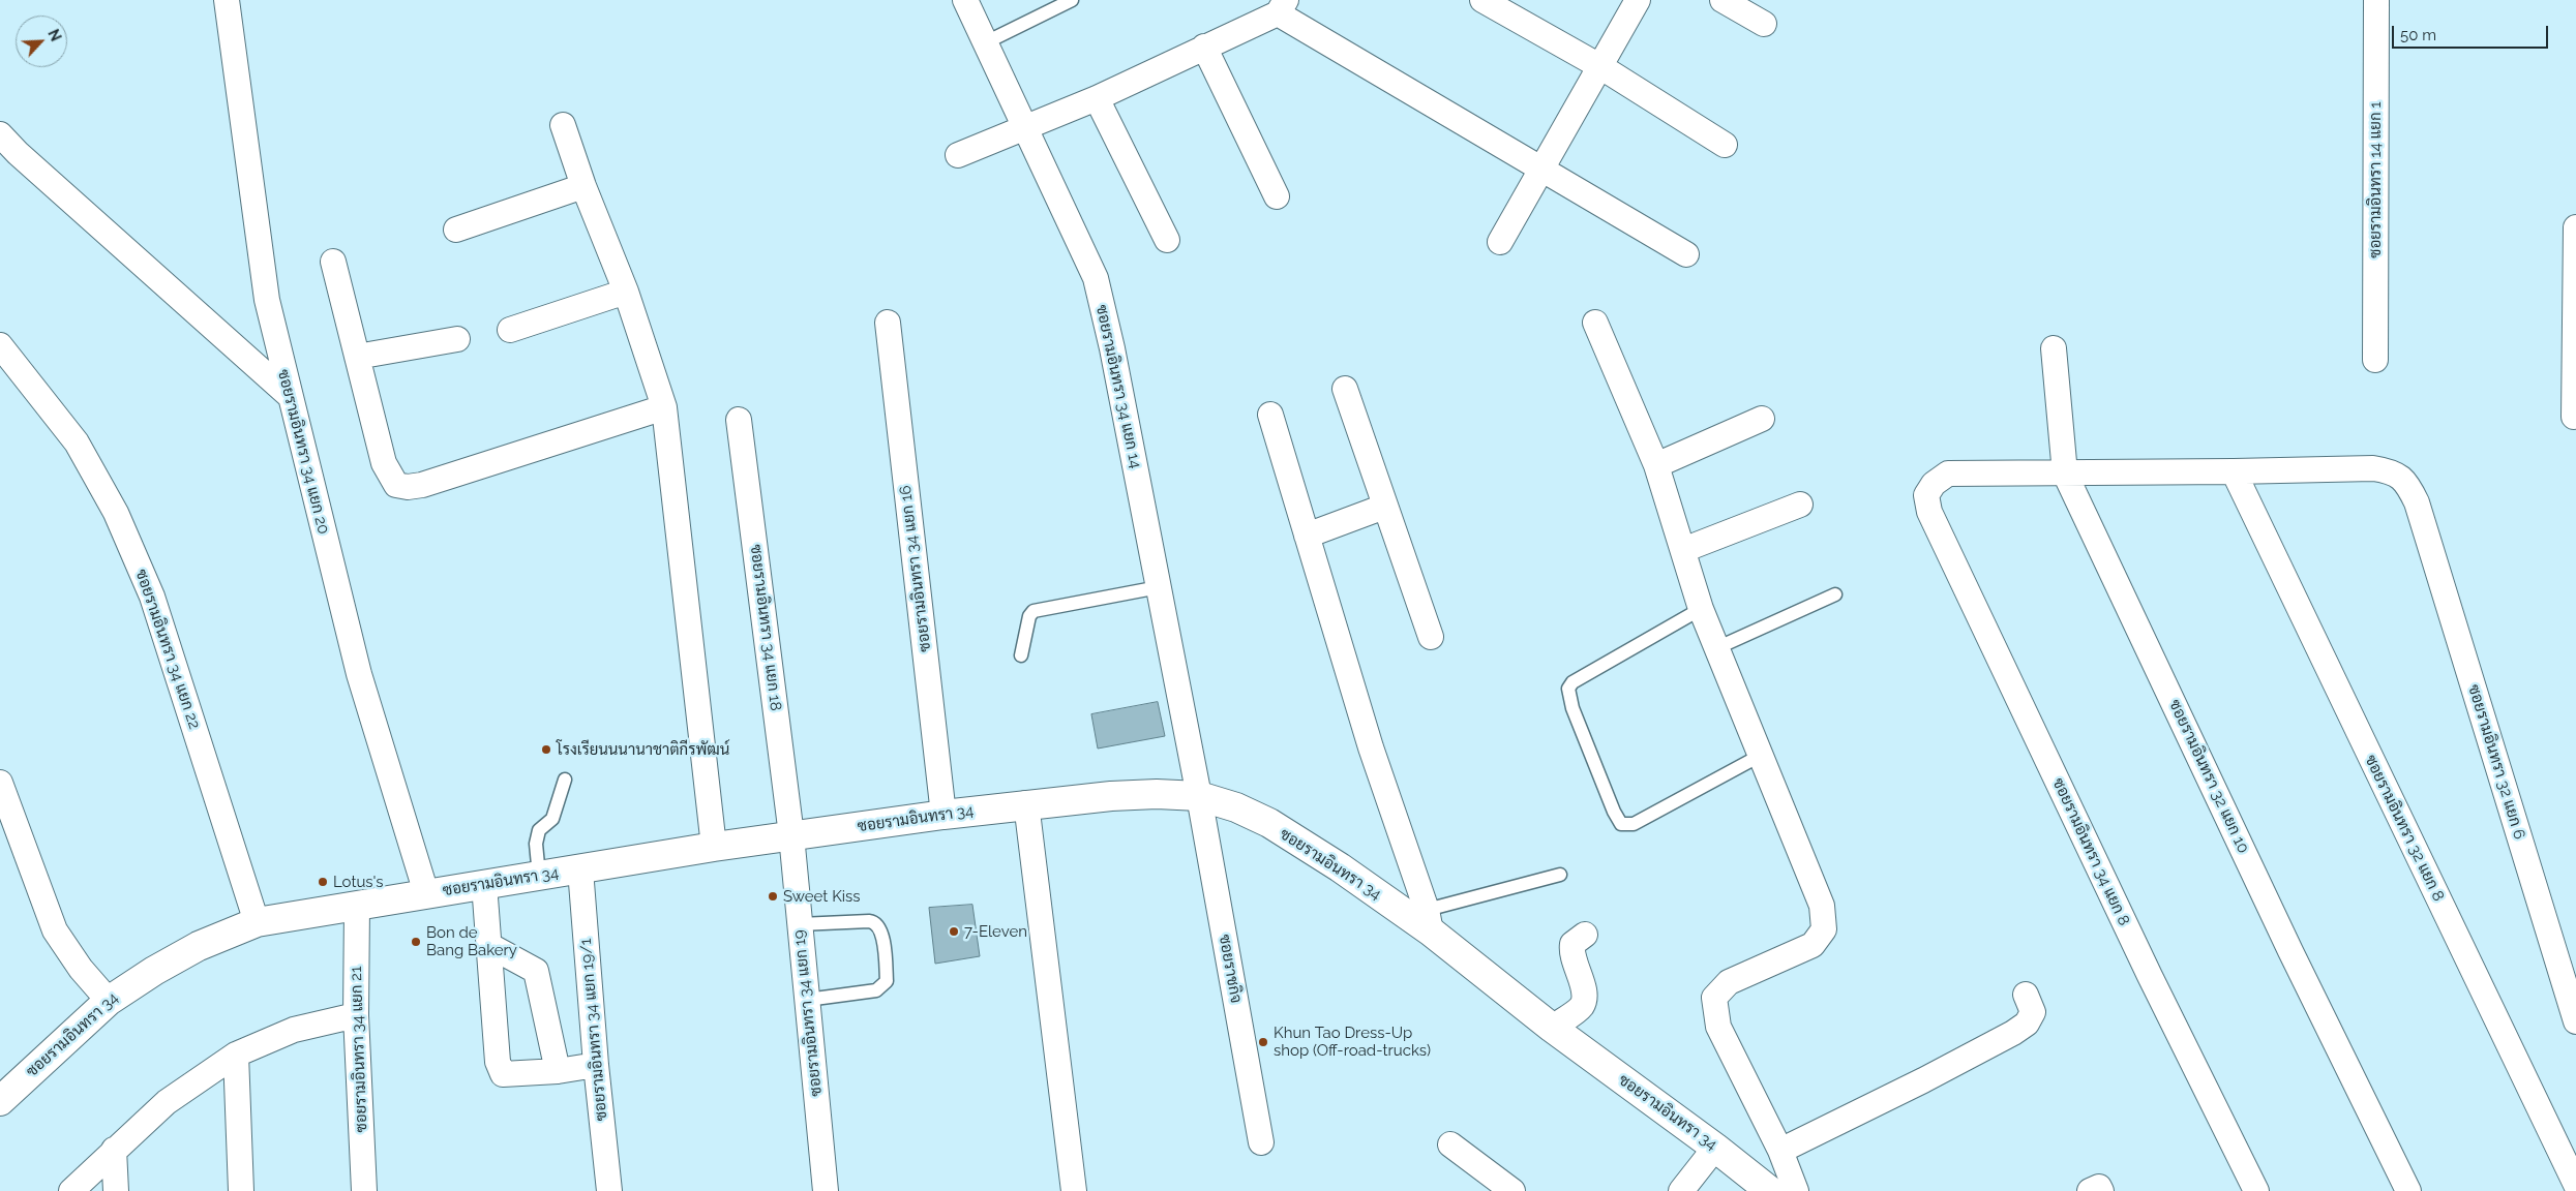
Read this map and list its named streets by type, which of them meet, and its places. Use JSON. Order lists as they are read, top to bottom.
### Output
{
  "streets": {
    "street": [
      "ซอยรามอินทรา 14 แยก 1",
      "ซอยรามอินทรา 34 แยก 14",
      "ซอยรามอินทรา 34 แยก 20",
      "ซอยรามอินทรา 34 แยก 16",
      "ซอยรามอินทรา 34 แยก 18",
      "ซอยรามอินทรา 34 แยก 22",
      "ซอยรามอินทรา 32 แยก 6",
      "ซอยรามอินทรา 32 แยก 10",
      "ซอยรามอินทรา 34",
      "ซอยรามอินทรา 32 แยก 8",
      "ซอยรามอินทรา 34 แยก 8",
      "ซอยราชกิจ",
      "ซอยรามอินทรา 34 แยก 19",
      "ซอยรามอินทรา 34 แยก 19/1",
      "ซอยรามอินทรา 34 แยก 21"
    ]
  },
  "crossings": [
    ["ซอยรามอินทรา 34 แยก 14", "ซอยรามอินทรา 34"],
    ["ซอยรามอินทรา 34 แยก 14", "ซอยราชกิจ"],
    ["ซอยรามอินทรา 34 แยก 20", "ซอยรามอินทรา 34"],
    ["ซอยรามอินทรา 34 แยก 16", "ซอยรามอินทรา 34"],
    ["ซอยรามอินทรา 34 แยก 18", "ซอยรามอินทรา 34"],
    ["ซอยรามอินทรา 34 แยก 18", "ซอยรามอินทรา 34 แยก 19"],
    ["ซอยรามอินทรา 34 แยก 22", "ซอยรามอินทรา 34"],
    ["ซอยรามอินทรา 32 แยก 6", "ซอยรามอินทรา 32 แยก 10"],
    ["ซอยรามอินทรา 32 แยก 6", "ซอยรามอินทรา 32 แยก 8"],
    ["ซอยรามอินทรา 32 แยก 6", "ซอยรามอินทรา 34 แยก 8"],
    ["ซอยรามอินทรา 34", "ซอยราชกิจ"],
    ["ซอยรามอินทรา 34", "ซอยรามอินทรา 34 แยก 19"],
    ["ซอยรามอินทรา 34", "ซอยรามอินทรา 34 แยก 19/1"],
    ["ซอยรามอินทรา 34", "ซอยรามอินทรา 34 แยก 21"]
  ],
  "places": [
    "โรงเรียนนนานาชาติกีรพัฒน์",
    "Lotus's",
    "Sweet Kiss",
    "7-Eleven",
    "Bon de Bang Bakery",
    "Khun Tao Dress-Up shop (Off-road-trucks)"
  ],
  "scale_bar": "50 m",
  "north": "top right"
}
